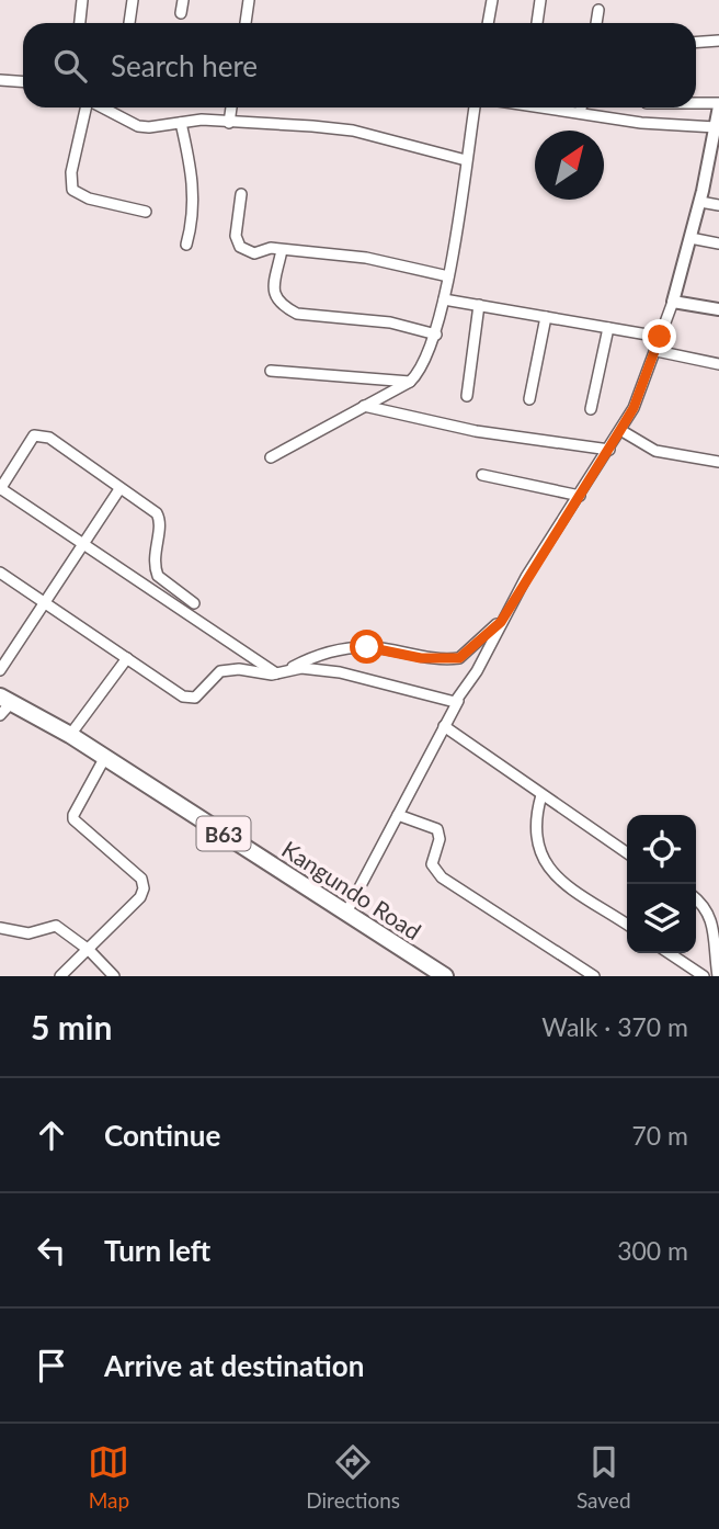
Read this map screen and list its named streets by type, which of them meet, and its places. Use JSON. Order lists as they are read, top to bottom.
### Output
{
  "streets": {
    "highway": ["B63", "Kangundo Road"]
  },
  "north": "top right",
  "page": {
    "search": "Search here",
    "heading": ["5 min", "Walk · 370 m"],
    "list": [
      ["Continue", "70 m"],
      ["Turn left", "300 m"],
      "Arrive at destination"
    ],
    "nav": ["Map", "Directions", "Saved"]
  }
}
